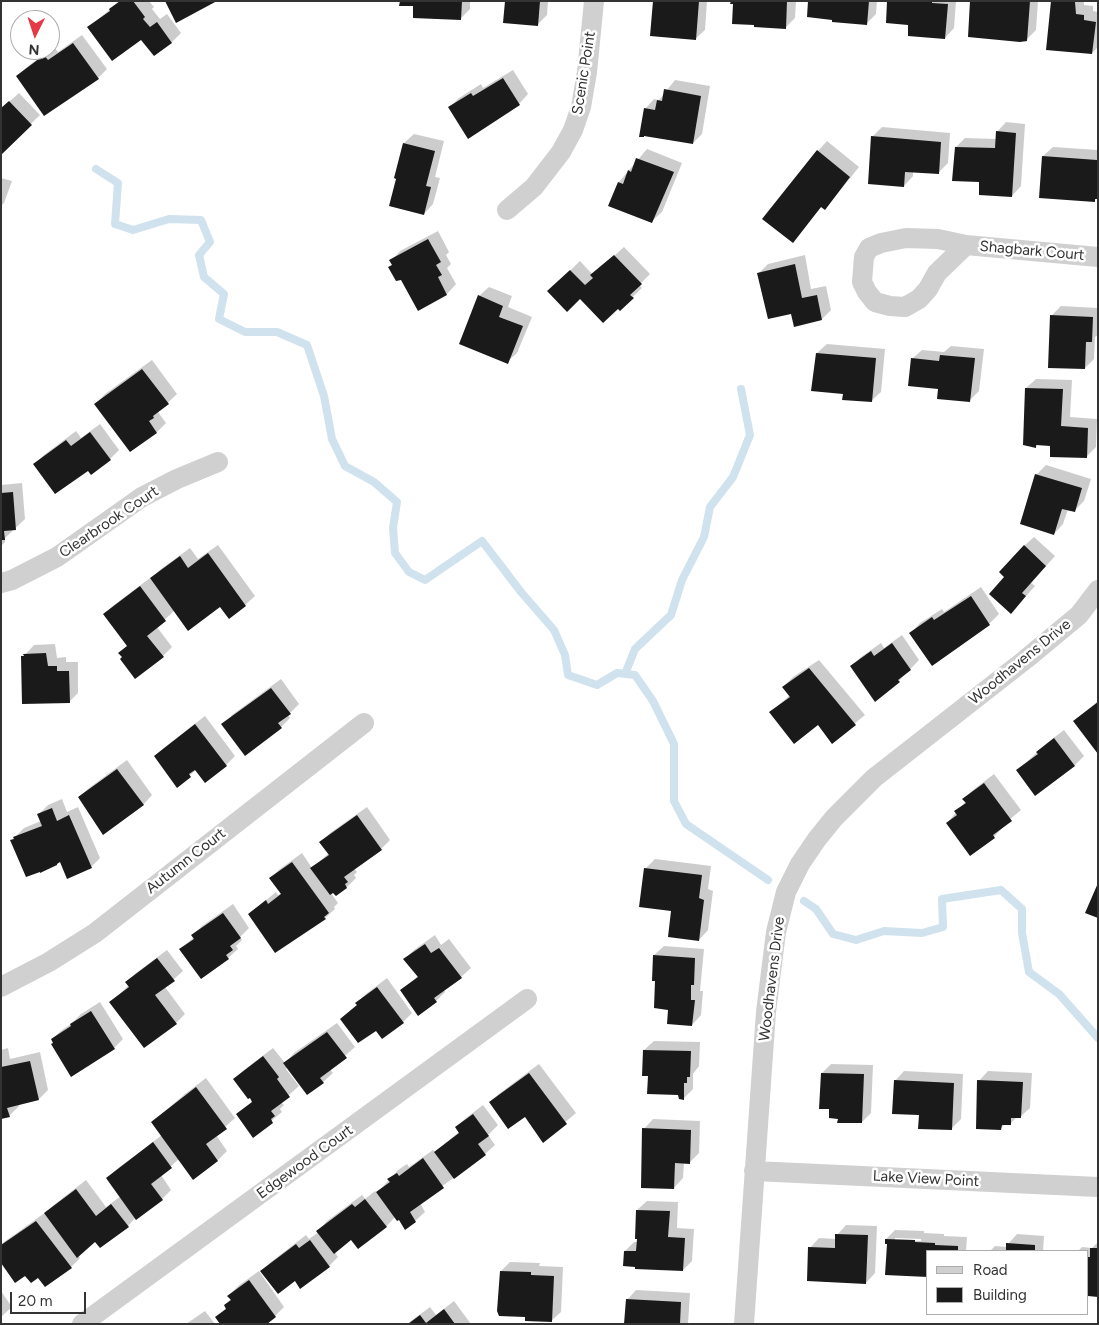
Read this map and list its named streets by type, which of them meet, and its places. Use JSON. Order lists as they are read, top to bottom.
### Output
{
  "streets": {
    "street": [
      "Scenic Point",
      "Shagbark Court",
      "Clearbrook Court",
      "Woodhavens Drive",
      "Autumn Court",
      "Edgewood Court",
      "Lake View Point"
    ]
  },
  "crossings": [
    ["Woodhavens Drive", "Lake View Point"]
  ],
  "legend": ["Road", "Building"],
  "scale_bar": "20 m",
  "north": "bottom"
}
